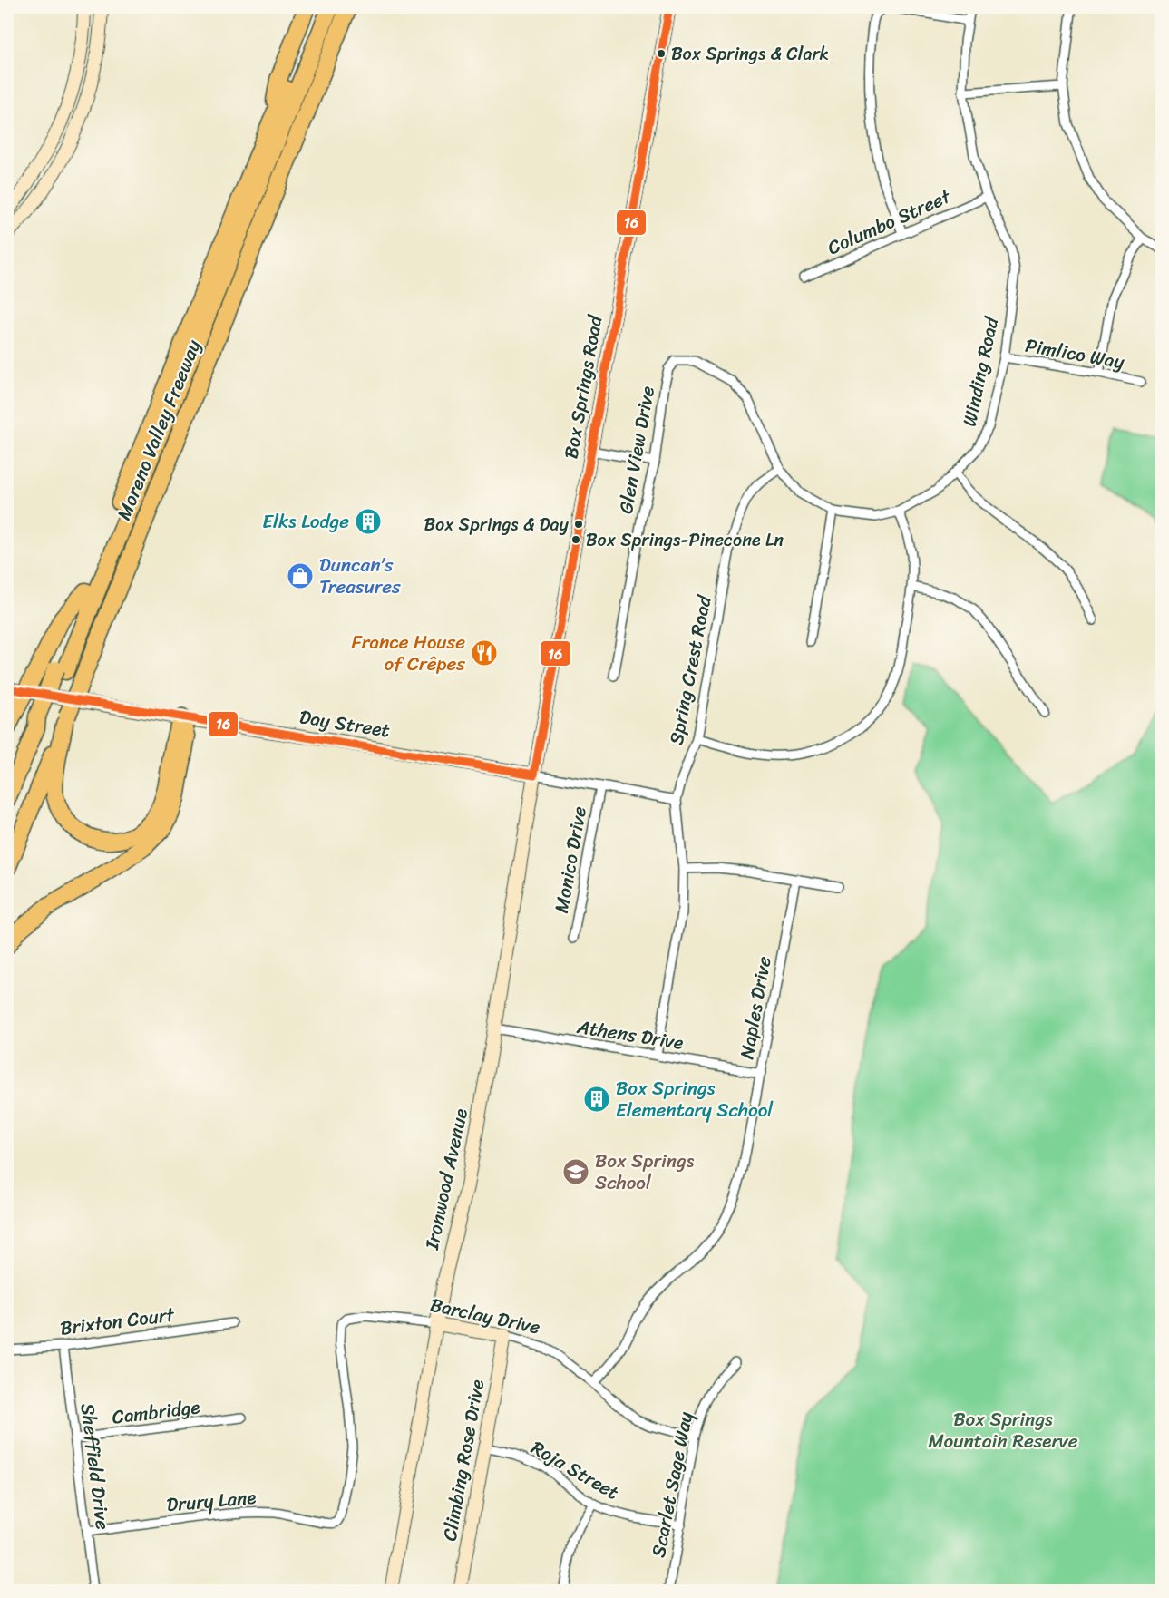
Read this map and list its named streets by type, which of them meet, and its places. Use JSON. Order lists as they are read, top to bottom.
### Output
{
  "streets": {
    "highway": ["Moreno Valley Freeway"],
    "main road": [
      "Box Springs Road",
      "Day Street",
      "Ironwood Avenue",
      "Barclay Drive",
      "Climbing Rose Drive"
    ],
    "street": [
      "Columbo Street",
      "Pimlico Way",
      "Winding Road",
      "Glen View Drive",
      "Spring Crest Road",
      "Monico Drive",
      "Naples Drive",
      "Athens Drive",
      "Brixton Court",
      "Cambridge",
      "Sheffield Drive",
      "Roja Street",
      "Scarlet Sage Way",
      "Drury Lane"
    ]
  },
  "crossings": [
    ["Columbo Street", "Winding Road"],
    ["Pimlico Way", "Winding Road"],
    ["Winding Road", "Glen View Drive"],
    ["Winding Road", "Spring Crest Road"],
    ["Box Springs Road", "Day Street"],
    ["Box Springs Road", "Ironwood Avenue"],
    ["Spring Crest Road", "Day Street"],
    ["Spring Crest Road", "Athens Drive"],
    ["Day Street", "Monico Drive"],
    ["Day Street", "Ironwood Avenue"],
    ["Naples Drive", "Athens Drive"],
    ["Naples Drive", "Barclay Drive"],
    ["Athens Drive", "Ironwood Avenue"],
    ["Ironwood Avenue", "Barclay Drive"],
    ["Barclay Drive", "Climbing Rose Drive"],
    ["Barclay Drive", "Scarlet Sage Way"],
    ["Barclay Drive", "Drury Lane"],
    ["Brixton Court", "Sheffield Drive"],
    ["Cambridge", "Sheffield Drive"],
    ["Climbing Rose Drive", "Roja Street"],
    ["Sheffield Drive", "Drury Lane"],
    ["Roja Street", "Scarlet Sage Way"]
  ],
  "parks": ["Box Springs Mountain Reserve"],
  "places": {
    "other": ["Box Springs & Clark", "Box Springs & Day", "Box Springs-Pinecone Ln"],
    "building": ["Elks Lodge", "Box Springs Elementary School"],
    "shop": ["Duncan’s Treasures"],
    "restaurant": ["France House of Crêpes"],
    "school or university": ["Box Springs School"]
  },
  "lines": ["transit line 16"]
}
